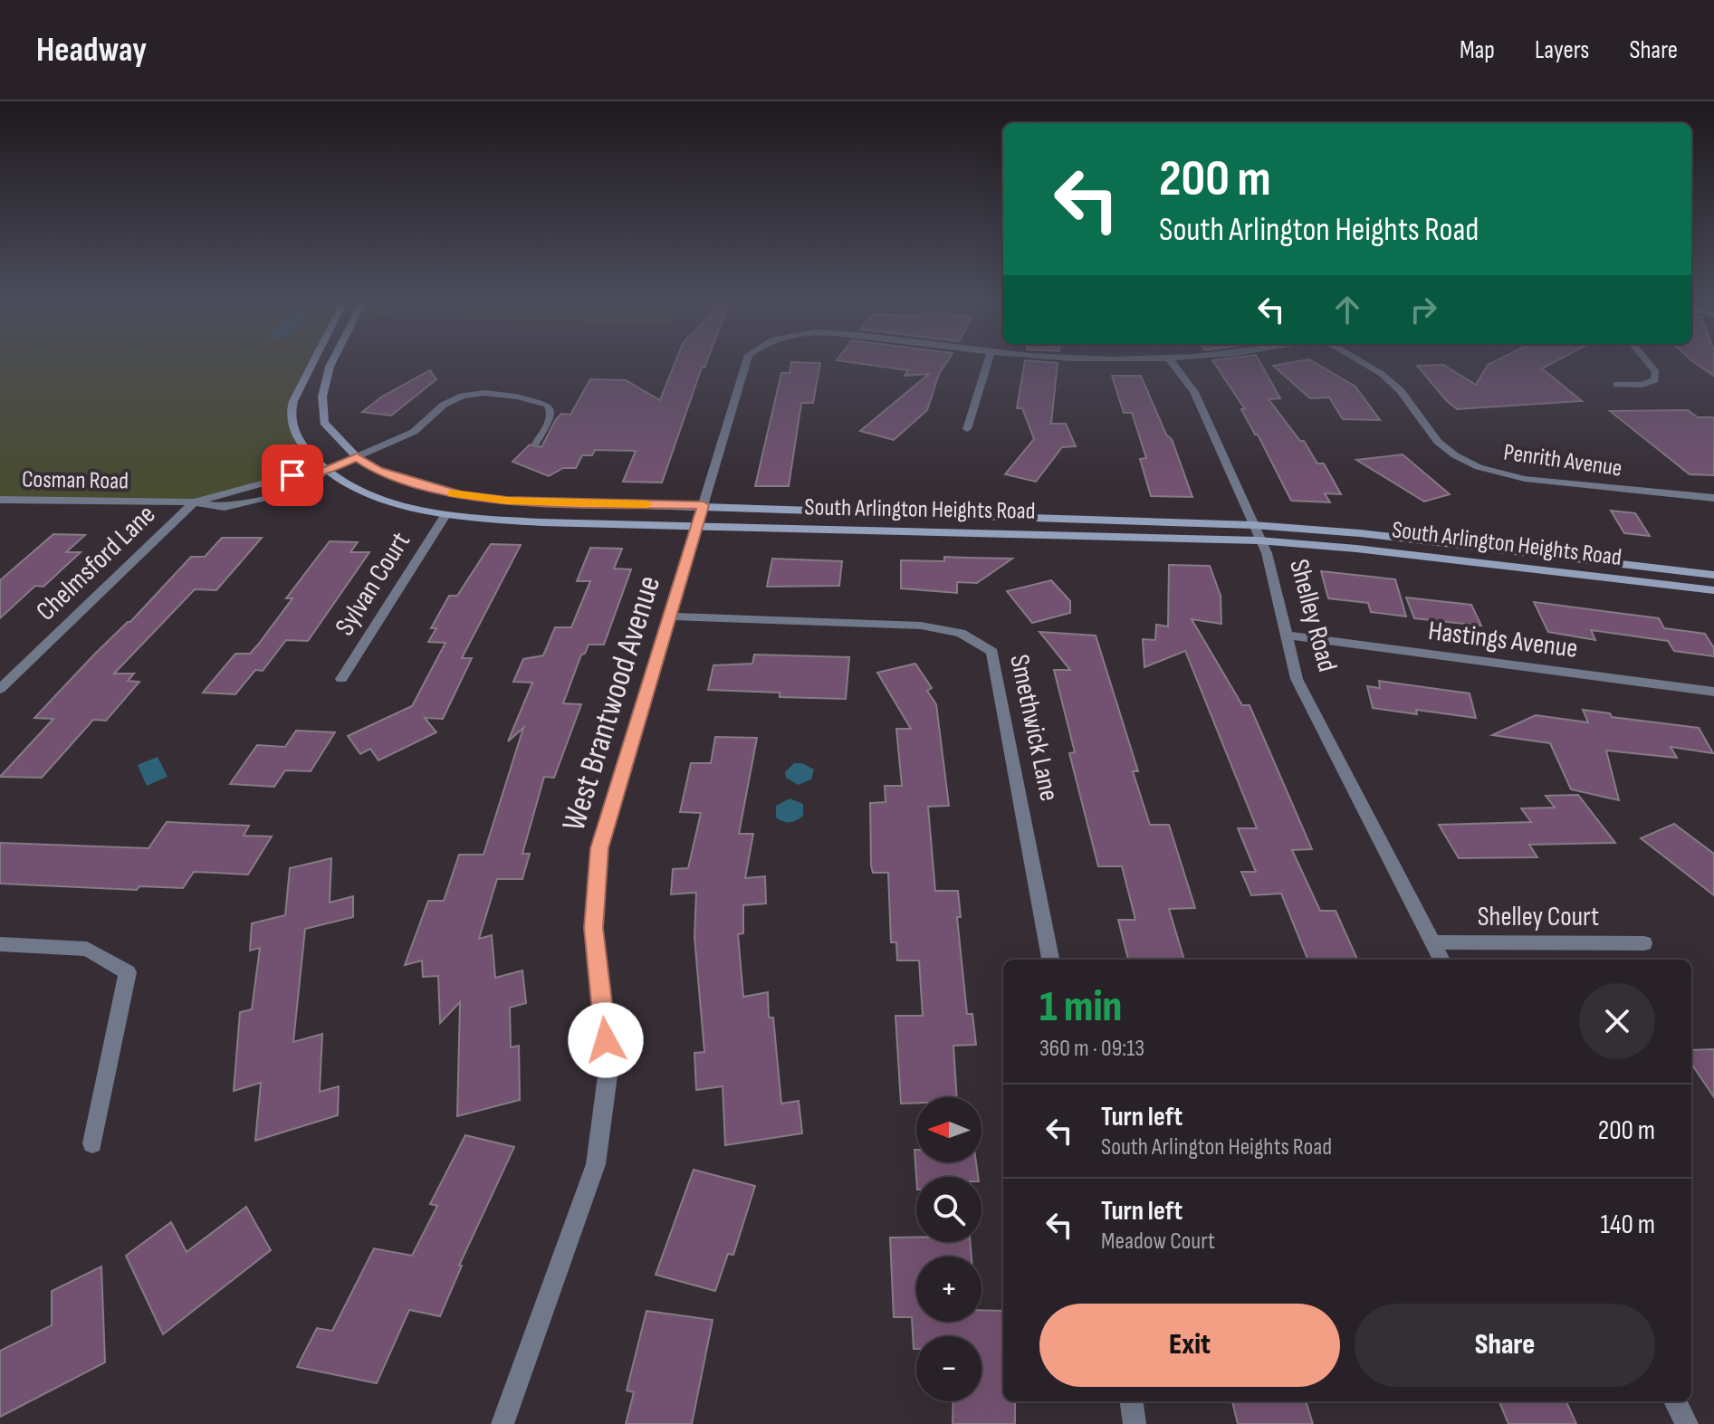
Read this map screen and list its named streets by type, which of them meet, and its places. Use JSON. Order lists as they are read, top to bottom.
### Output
{
  "streets": {
    "main road": ["South Arlington Heights Road"],
    "street": [
      "Penrith Avenue",
      "Cosman Road",
      "Chelmsford Lane",
      "Sylvan Court",
      "Shelley Road",
      "Hastings Avenue",
      "West Brantwood Avenue",
      "Smethwick Lane",
      "Shelley Court"
    ]
  },
  "crossings": [
    ["Cosman Road", "South Arlington Heights Road"],
    ["Cosman Road", "Chelmsford Lane"],
    ["South Arlington Heights Road", "Sylvan Court"],
    ["South Arlington Heights Road", "Shelley Road"],
    ["South Arlington Heights Road", "West Brantwood Avenue"],
    ["Shelley Road", "Hastings Avenue"],
    ["Shelley Road", "Shelley Court"],
    ["West Brantwood Avenue", "Smethwick Lane"]
  ],
  "north": "left",
  "page": {
    "header": "Headway",
    "nav": ["Map", "Layers", "Share"],
    "turn": ["200 m", "South Arlington Heights Road"],
    "heading": ["1 min", "360 m · 09:13"],
    "list": [
      {
        "name": "Turn left",
        "note": "South Arlington Heights Road",
        "value": "200 m"
      },
      {
        "name": "Turn left",
        "note": "Meadow Court",
        "value": "140 m"
      }
    ],
    "map_buttons": ["+", "−"],
    "buttons": ["Exit", "Share"]
  }
}
